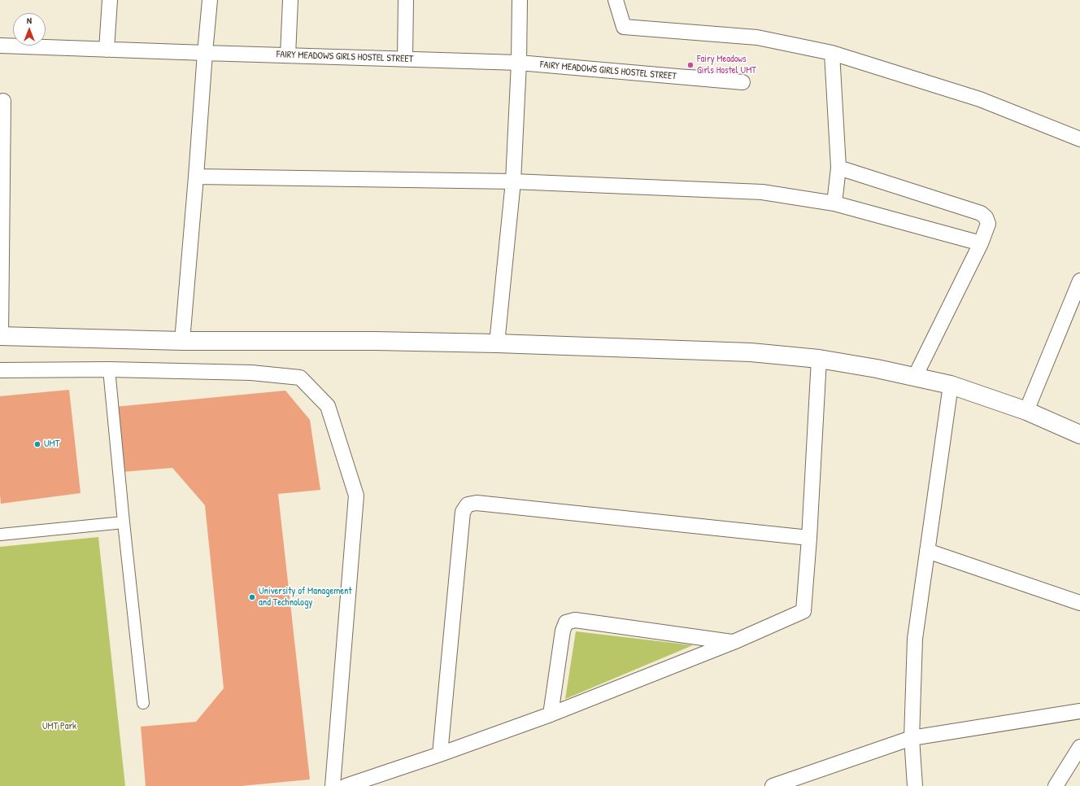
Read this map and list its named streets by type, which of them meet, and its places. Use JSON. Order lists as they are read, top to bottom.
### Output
{
  "streets": {
    "street": ["FAIRY MEADOWS GIRLS HOSTEL STREET"]
  },
  "parks": ["UMT Park"],
  "places": ["Fairy Meadows Girls Hostel UMT", "UMT", "University of Management and Technology"],
  "north": "top"
}
